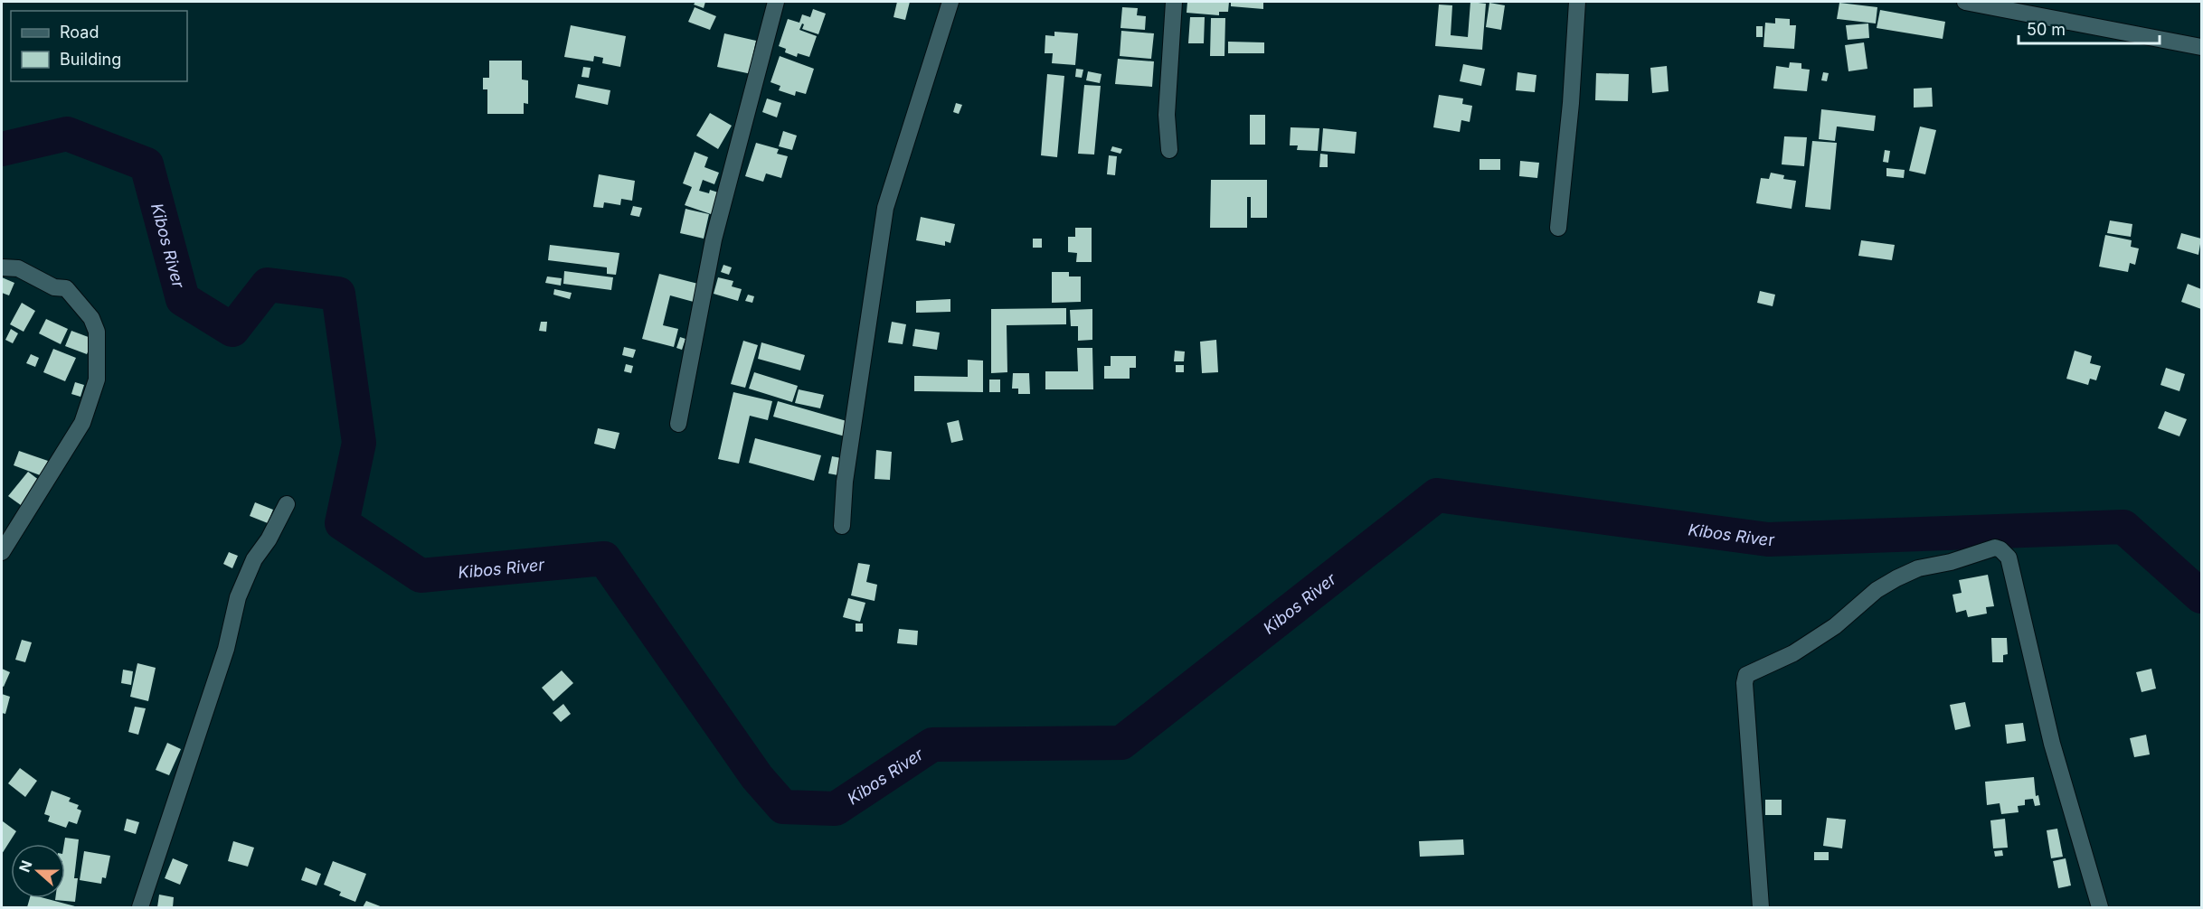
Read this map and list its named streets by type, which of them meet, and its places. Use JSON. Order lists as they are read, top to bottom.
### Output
{
  "water": ["Kibos River"],
  "legend": ["Road", "Building"],
  "scale_bar": "50 m",
  "north": "left"
}
